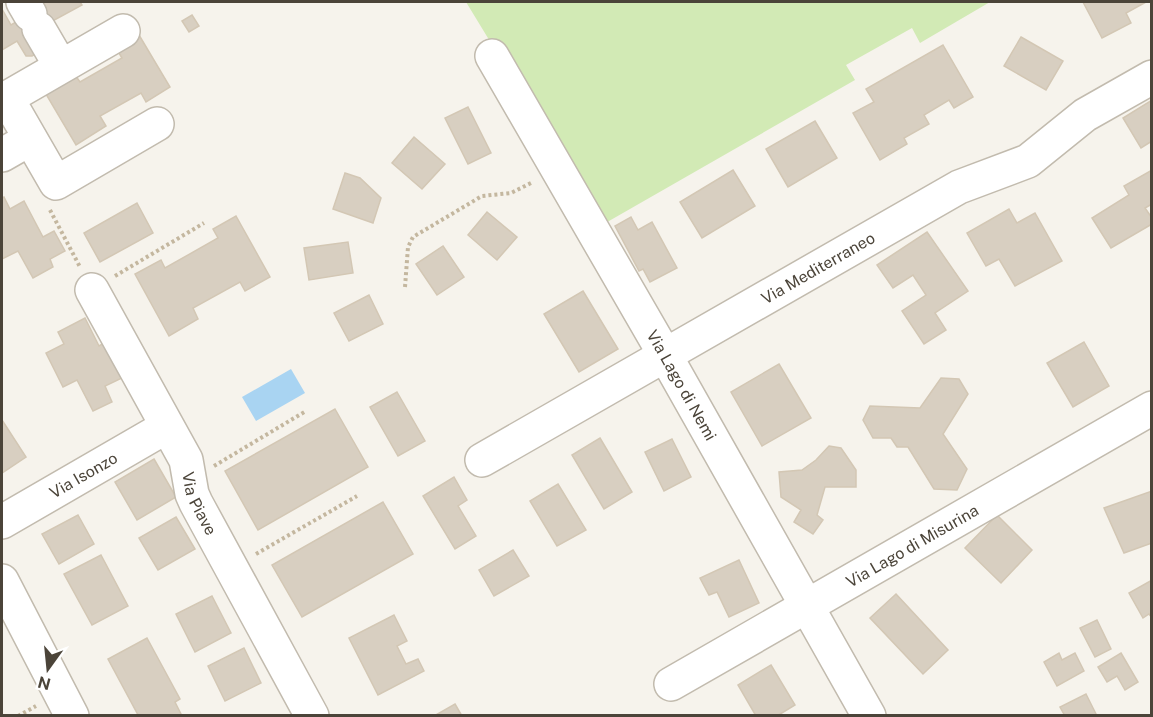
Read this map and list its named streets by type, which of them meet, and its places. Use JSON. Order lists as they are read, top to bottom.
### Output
{
  "streets": {
    "street": [
      "Via Mediterraneo",
      "Via Lago di Nemi",
      "Via Isonzo",
      "Via Piave",
      "Via Lago di Misurina"
    ]
  },
  "crossings": [
    ["Via Mediterraneo", "Via Lago di Nemi"],
    ["Via Lago di Nemi", "Via Lago di Misurina"],
    ["Via Isonzo", "Via Piave"]
  ],
  "north": "bottom"
}
